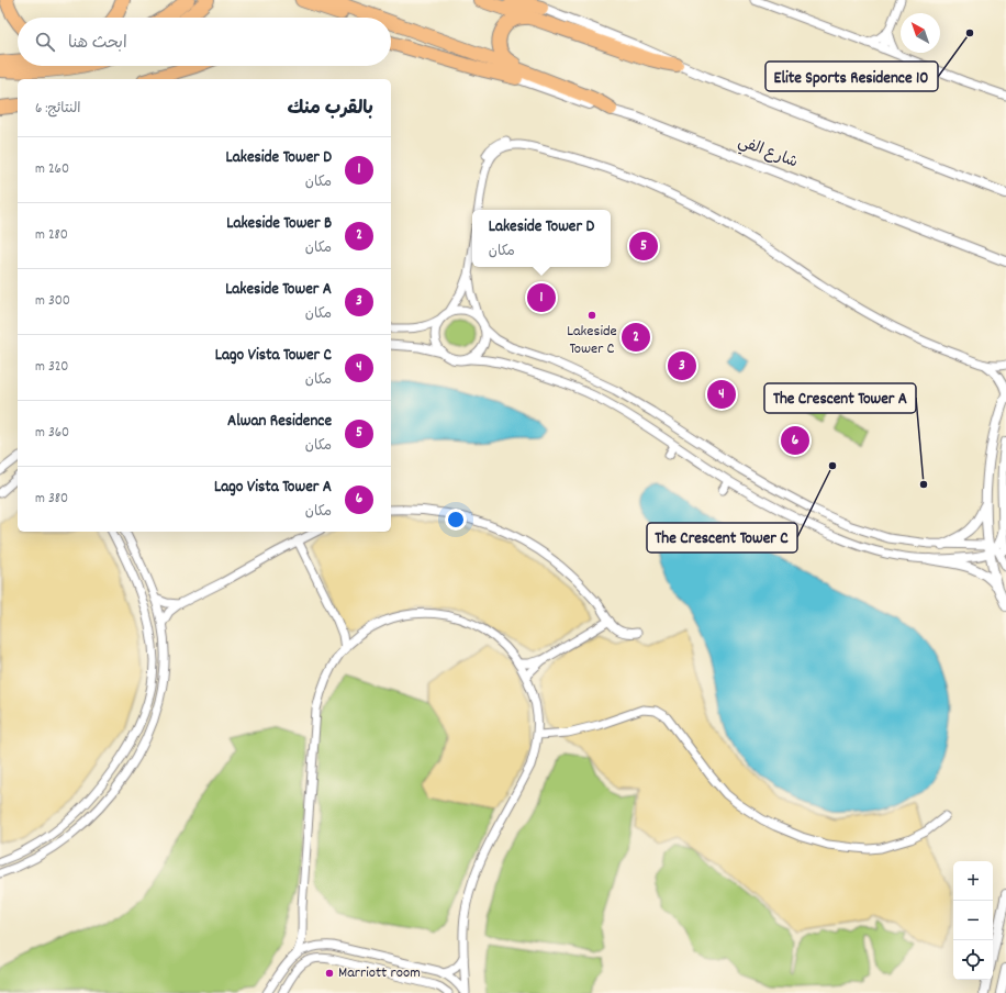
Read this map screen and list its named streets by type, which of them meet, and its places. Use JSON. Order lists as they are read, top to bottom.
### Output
{
  "streets": {
    "street": ["شارع الفي"]
  },
  "places": [
    "Elite Sports Residence 10",
    "Lakeside Tower C",
    "The Crescent Tower C",
    "The Crescent Tower A",
    "Marriott room"
  ],
  "north": "top left",
  "page": {
    "search": "ابحث هنا",
    "heading": ["بالقرب منك", "النتائج: 6"],
    "list": [
      {
        "mark": "1",
        "name": "Lakeside Tower D",
        "note": "مكان",
        "value": "260 m"
      },
      {
        "mark": "2",
        "name": "Lakeside Tower B",
        "note": "مكان",
        "value": "280 m"
      },
      {
        "mark": "3",
        "name": "Lakeside Tower A",
        "note": "مكان",
        "value": "300 m"
      },
      {
        "mark": "4",
        "name": "Lago Vista Tower C",
        "note": "مكان",
        "value": "320 m"
      },
      {
        "mark": "5",
        "name": "Alwan Residence",
        "note": "مكان",
        "value": "360 m"
      },
      {
        "mark": "6",
        "name": "Lago Vista Tower A",
        "note": "مكان",
        "value": "380 m"
      }
    ],
    "popup": ["Lakeside Tower D", "مكان"],
    "pins": [
      "5",
      "1",
      "2",
      "3",
      "4",
      "6"
    ],
    "map_buttons": ["+", "−"]
  }
}
